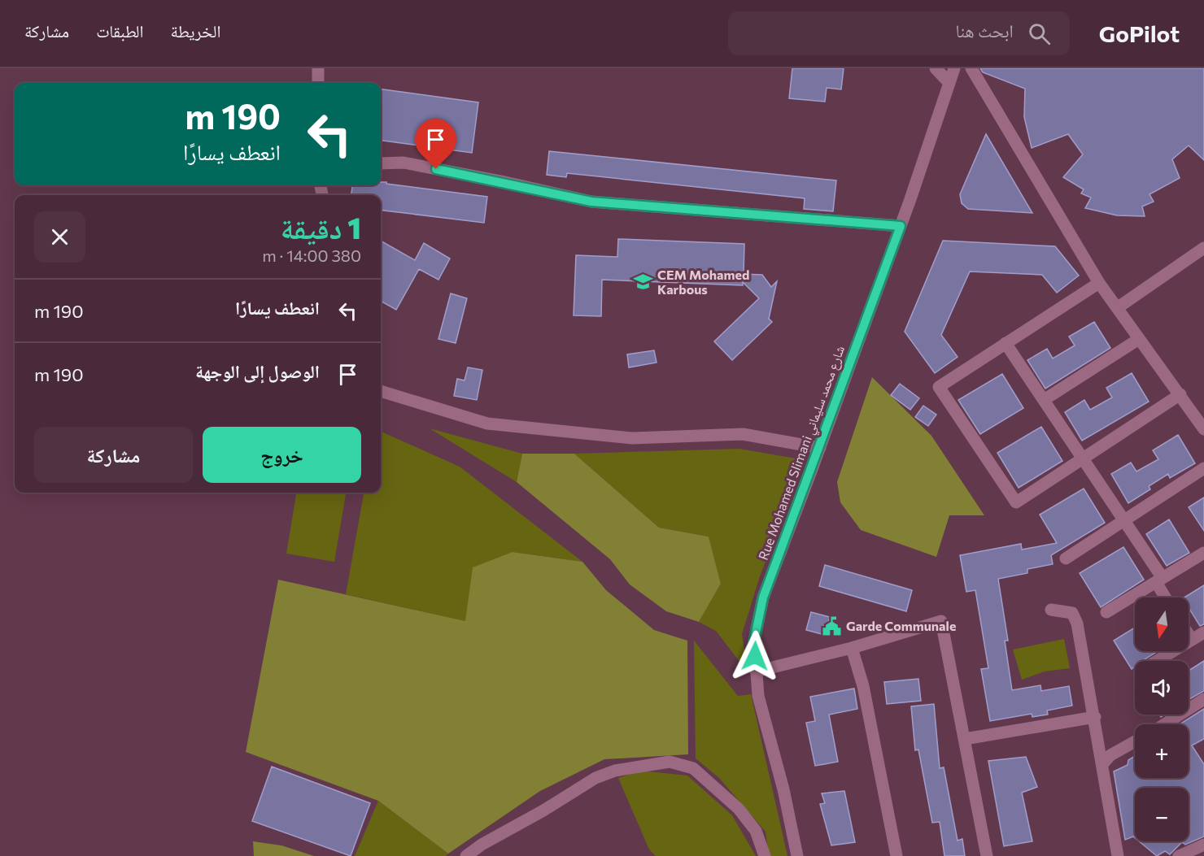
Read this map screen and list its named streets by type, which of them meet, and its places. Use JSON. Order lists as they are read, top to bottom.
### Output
{
  "streets": {
    "street": ["Rue Mohamed Slimani شارع محمد سليماني"]
  },
  "places": {
    "school or university": ["CEM Mohamed Karbous"],
    "public building": ["Garde Communale"]
  },
  "north": "bottom",
  "page": {
    "header": "GoPilot",
    "search": "ابحث هنا",
    "nav": ["الخريطة", "الطبقات", "مشاركة"],
    "turn": ["190 m", "انعطف يسارًا"],
    "heading": ["1 دقيقة", "380 m · 14:00"],
    "list": [
      {
        "name": "انعطف يسارًا",
        "value": "190 m"
      },
      {
        "name": "الوصول إلى الوجهة",
        "value": "190 m"
      }
    ],
    "buttons": ["خروج", "مشاركة"],
    "map_buttons": ["+", "−"]
  }
}
